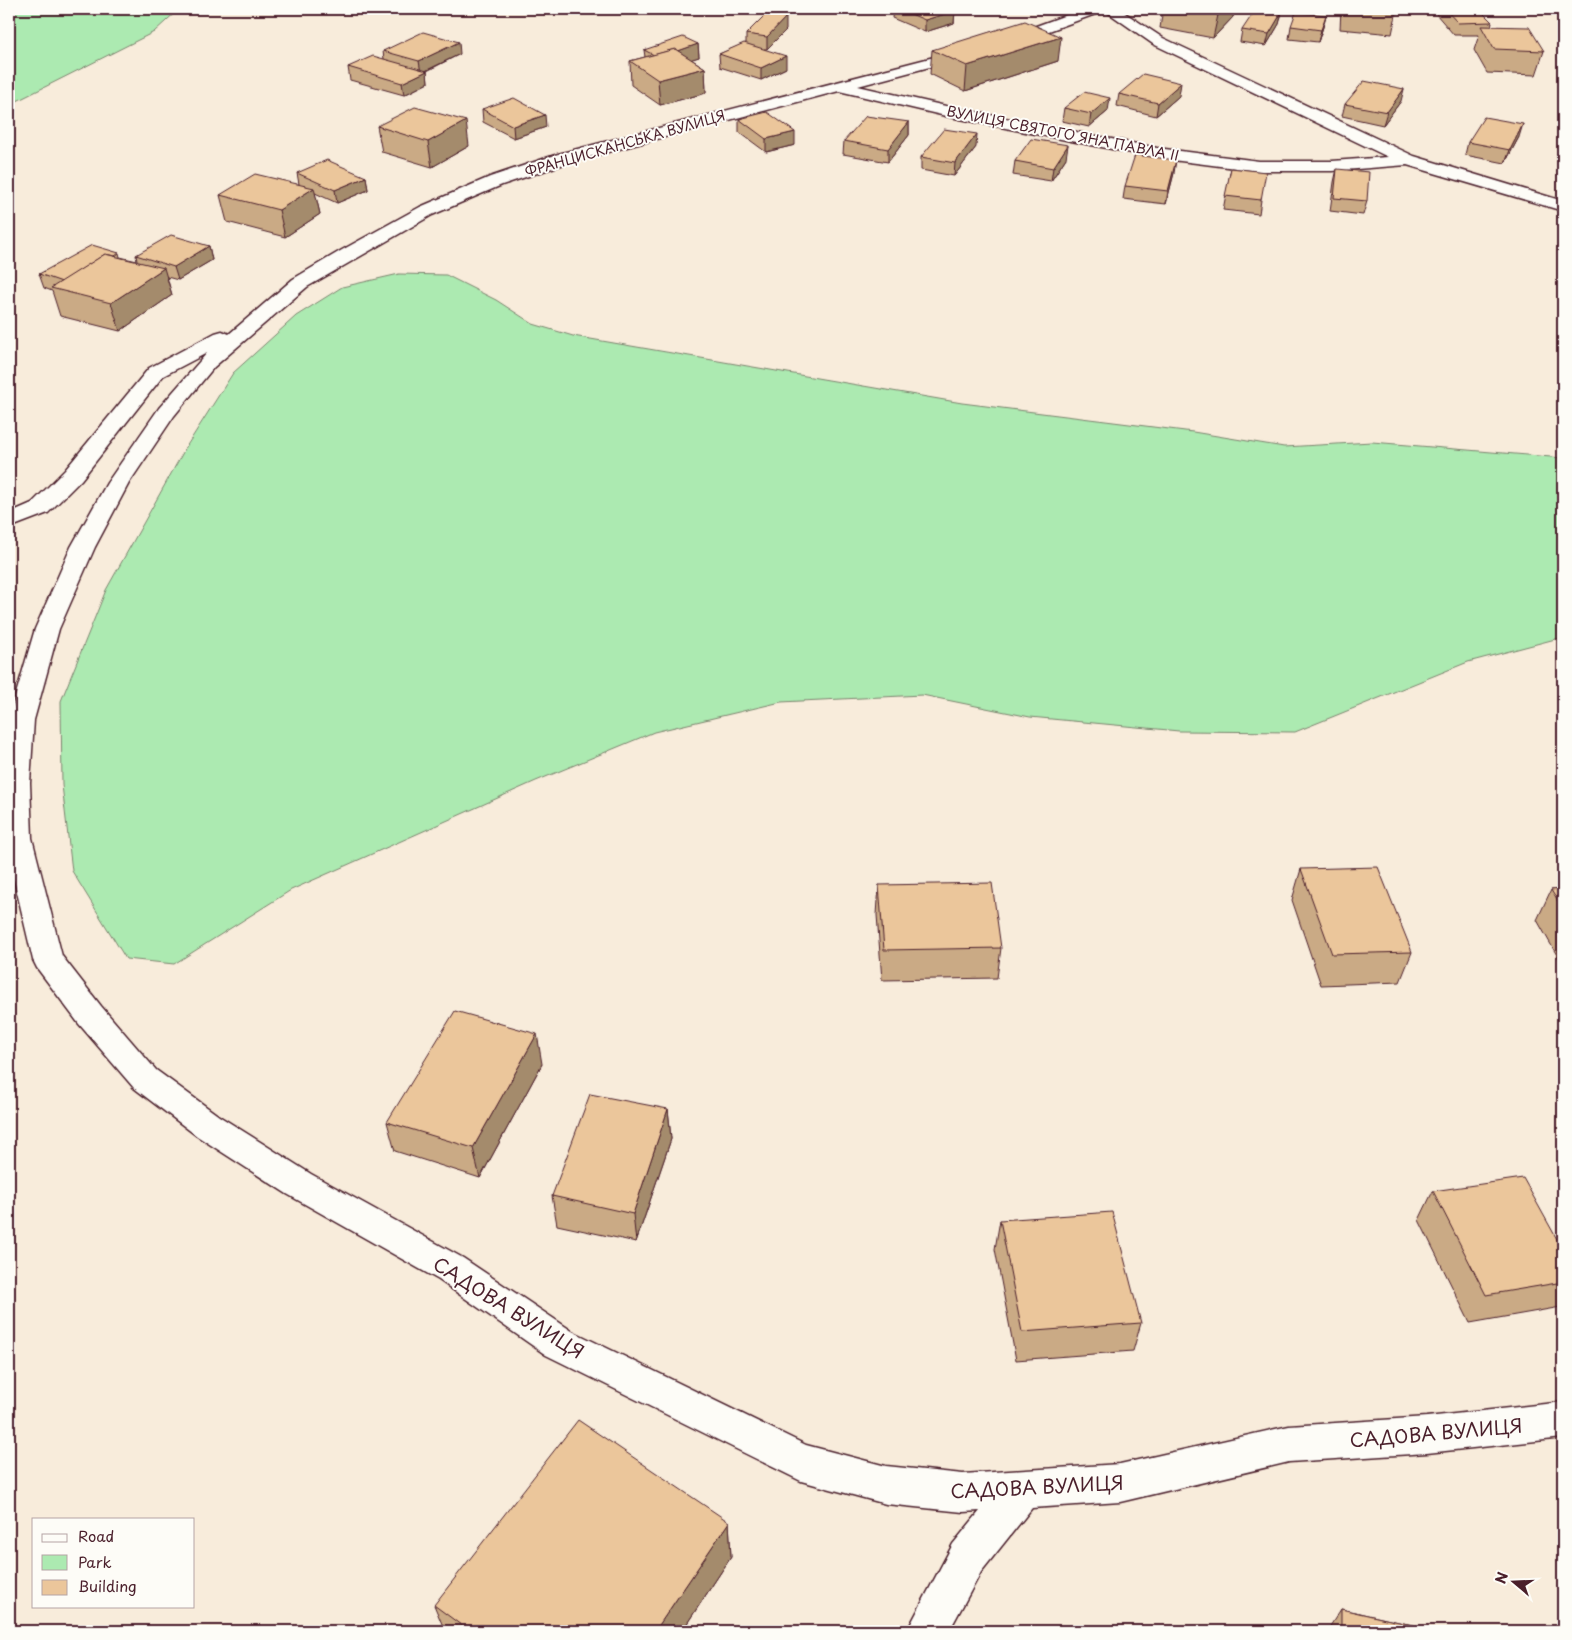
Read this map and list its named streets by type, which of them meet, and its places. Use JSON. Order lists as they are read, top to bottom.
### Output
{
  "streets": {
    "street": ["ВУЛИЦЯ СВЯТОГО ЯНА ПАВЛА II", "ФРАНЦИСКАНСЬКА ВУЛИЦЯ", "САДОВА ВУЛИЦЯ"]
  },
  "crossings": [
    ["ВУЛИЦЯ СВЯТОГО ЯНА ПАВЛА II", "ФРАНЦИСКАНСЬКА ВУЛИЦЯ"],
    ["ФРАНЦИСКАНСЬКА ВУЛИЦЯ", "САДОВА ВУЛИЦЯ"]
  ],
  "legend": ["Road", "Park", "Building"],
  "north": "left"
}
